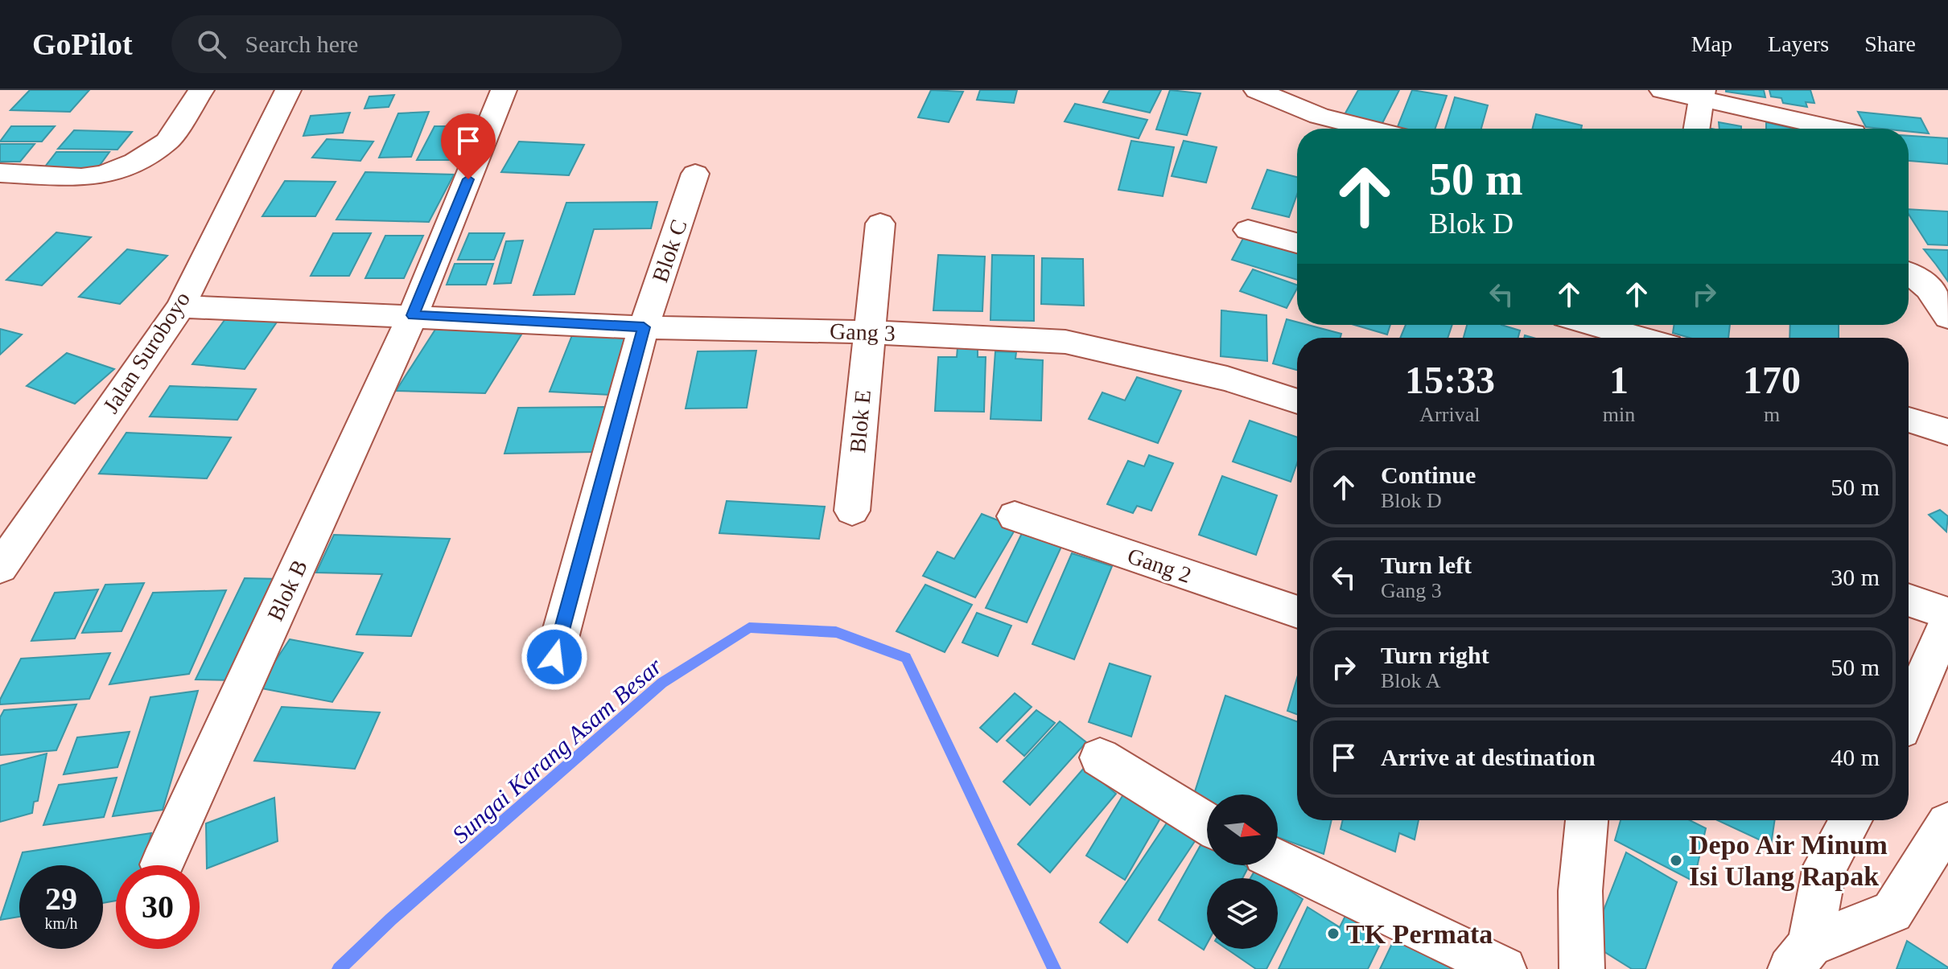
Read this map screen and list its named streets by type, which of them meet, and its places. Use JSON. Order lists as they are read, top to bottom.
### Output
{
  "streets": {
    "street": [
      "Blok C",
      "Gang 3",
      "Jalan Suroboyo",
      "Blok E",
      "Gang 2",
      "Blok B"
    ]
  },
  "crossings": [
    ["Blok C", "Gang 3"],
    ["Gang 3", "Jalan Suroboyo"],
    ["Gang 3", "Blok E"],
    ["Gang 3", "Blok B"]
  ],
  "water": ["Sungai Karang Asam Besar"],
  "places": ["Depo Air Minum Isi Ulang Rapak", "TK Permata"],
  "north": "right",
  "page": {
    "header": "GoPilot",
    "search": "Search here",
    "nav": ["Map", "Layers", "Share"],
    "turn": ["50 m", "Blok D"],
    "eta": [
      "15:33",
      "Arrival",
      "1",
      "min",
      "170",
      "m"
    ],
    "list": [
      {
        "name": "Continue",
        "note": "Blok D",
        "value": "50 m"
      },
      {
        "name": "Turn left",
        "note": "Gang 3",
        "value": "30 m"
      },
      {
        "name": "Turn right",
        "note": "Blok A",
        "value": "50 m"
      },
      {
        "name": "Arrive at destination",
        "value": "40 m"
      }
    ],
    "speed": "29 km/h",
    "limit": "30"
  }
}
